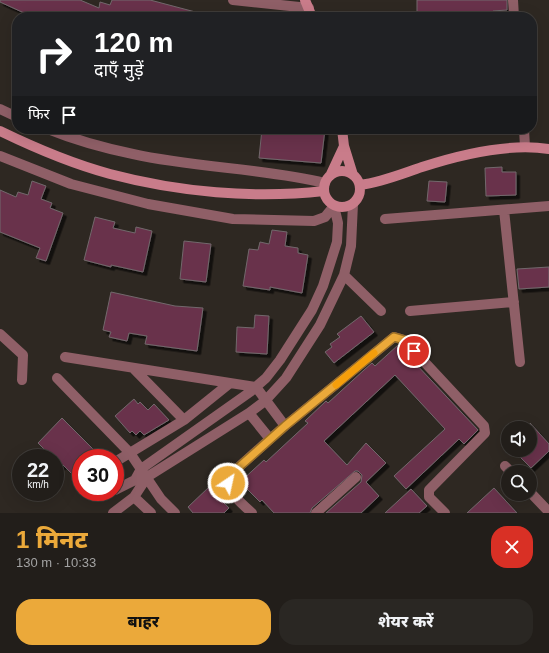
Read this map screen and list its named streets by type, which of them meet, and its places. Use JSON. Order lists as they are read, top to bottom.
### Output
{
  "page": {
    "turn": ["120 m", "दाएँ मुड़ें"],
    "then": "फिर",
    "speed": "22 km/h",
    "limit": "30",
    "heading": ["1 मिनट", "130 m · 10:33"],
    "buttons": ["बाहर", "शेयर करें"]
  }
}
